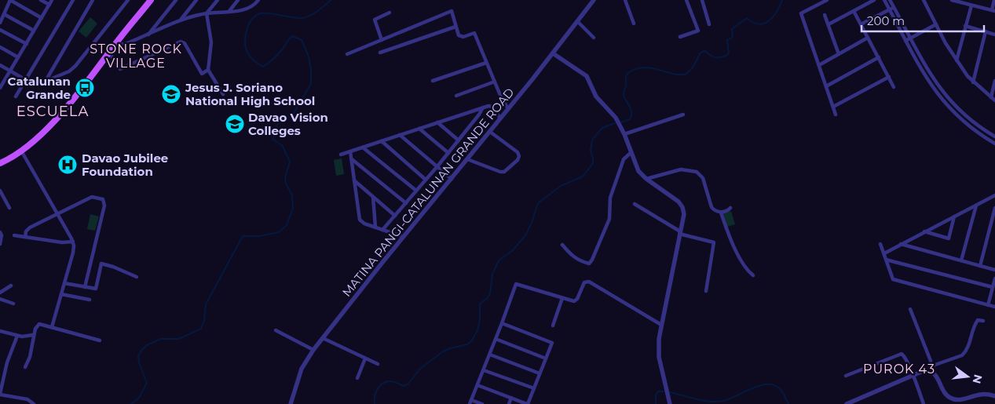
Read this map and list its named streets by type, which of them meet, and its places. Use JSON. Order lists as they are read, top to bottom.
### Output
{
  "streets": {
    "street": ["MATINA PANGI-CATALUNAN GRANDE ROAD"]
  },
  "districts": ["STONE ROCK VILLAGE", "ESCUELA", "PUROK 43"],
  "places": {
    "bus stop": ["Catalunan Grande"],
    "school or university": ["Jesus J. Soriano National High School", "Davao Vision Colleges"],
    "hospital": ["Davao Jubilee Foundation"]
  },
  "scale_bar": "200 m",
  "north": "right"
}
